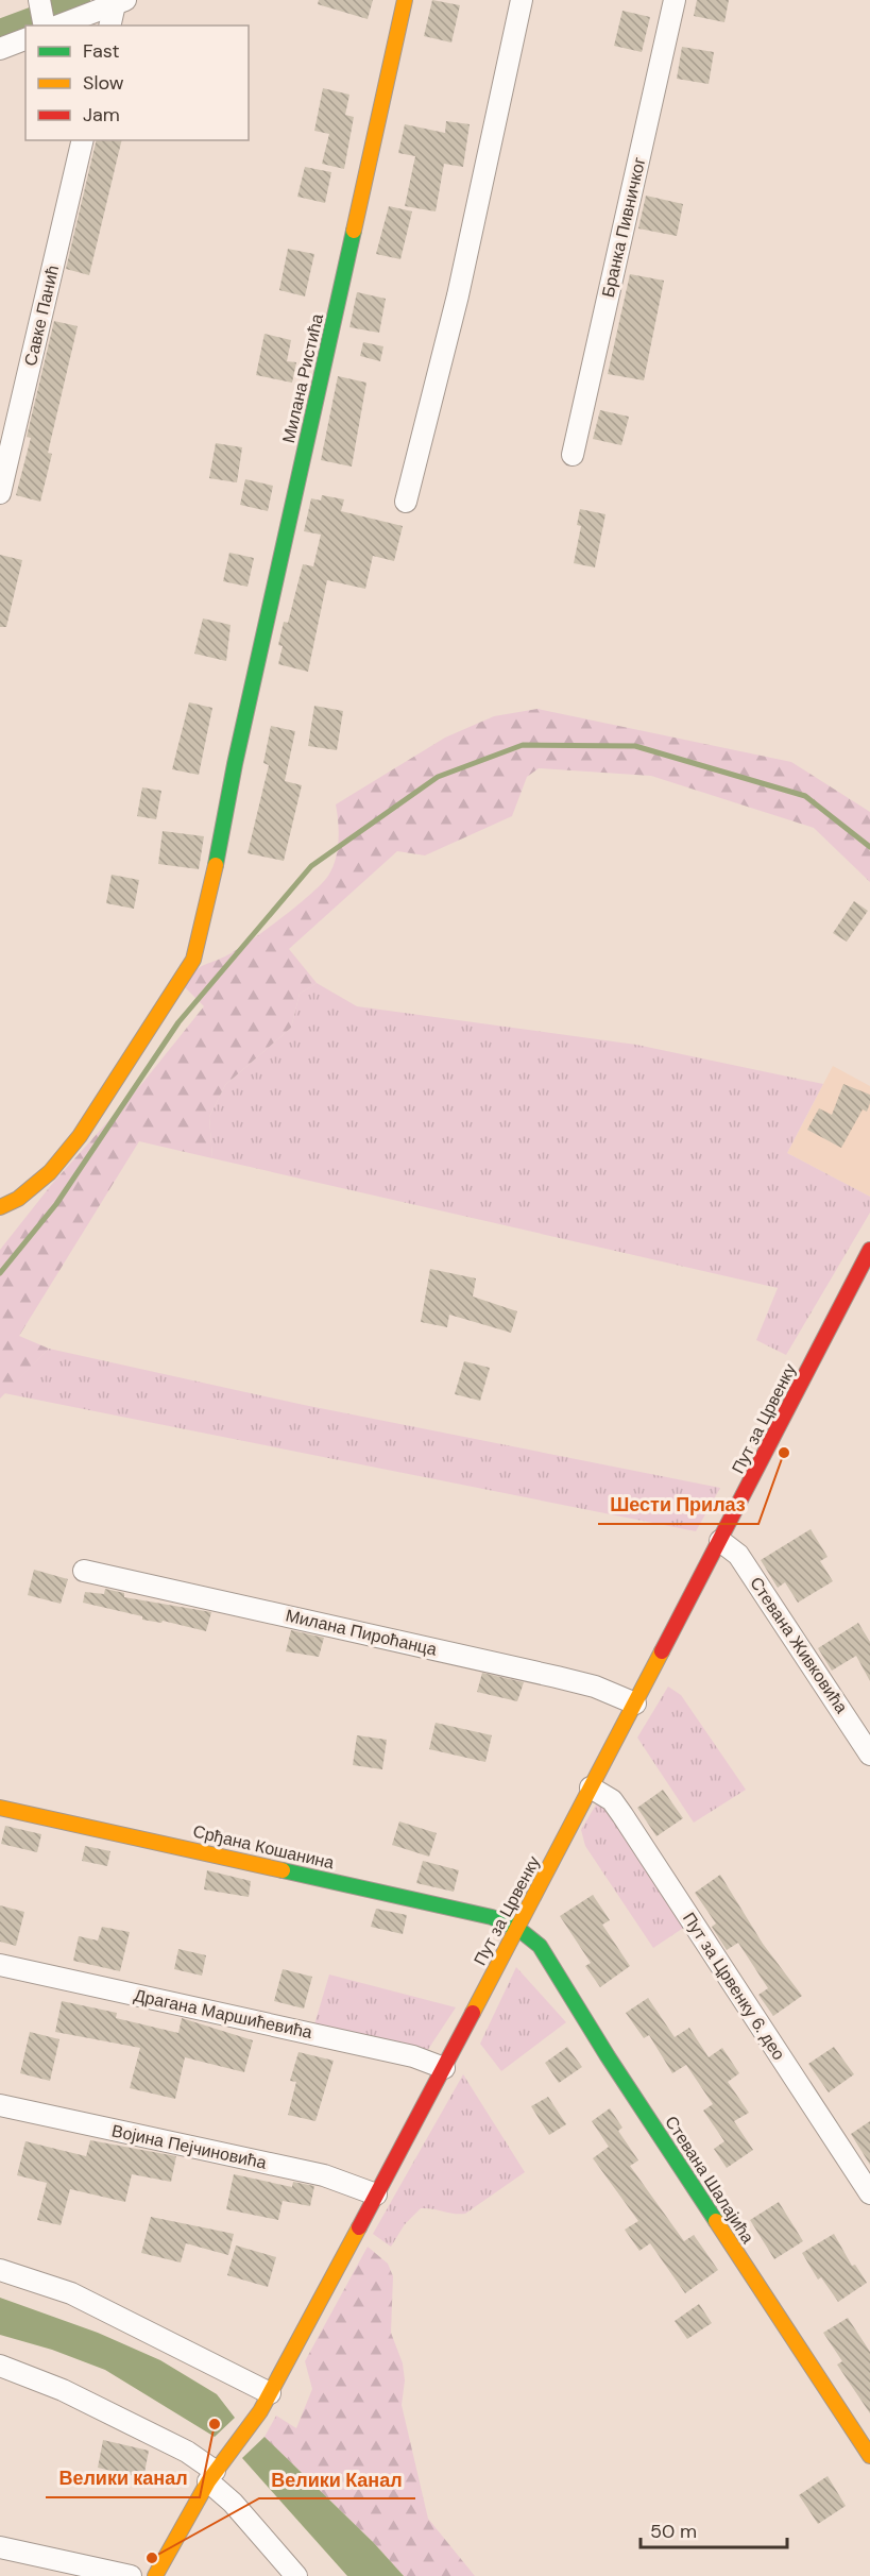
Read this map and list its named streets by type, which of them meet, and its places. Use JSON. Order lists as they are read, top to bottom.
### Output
{
  "streets": {
    "street": [
      "Бранка Пивничког",
      "Савке Панић",
      "Милана Ристића",
      "Пут за Црвенку",
      "Милана Пироћанца",
      "Стевана Живковића",
      "Срђана Кошанина",
      "Пут за Црвенку 6. део",
      "Драгана Маршићевића",
      "Војина Пејчиновића",
      "Стевана Шалајића"
    ]
  },
  "crossings": [
    ["Пут за Црвенку", "Милана Пироћанца"],
    ["Пут за Црвенку", "Стевана Живковића"],
    ["Пут за Црвенку", "Срђана Кошанина"],
    ["Пут за Црвенку", "Пут за Црвенку 6. део"],
    ["Пут за Црвенку", "Драгана Маршићевића"],
    ["Пут за Црвенку", "Војина Пејчиновића"],
    ["Пут за Црвенку", "Стевана Шалајића"],
    ["Срђана Кошанина", "Стевана Шалајића"]
  ],
  "places": ["Шести Прилаз", "Велики канал", "Велики Канал"],
  "legend": ["Fast", "Slow", "Jam"],
  "scale_bar": "50 m"
}
